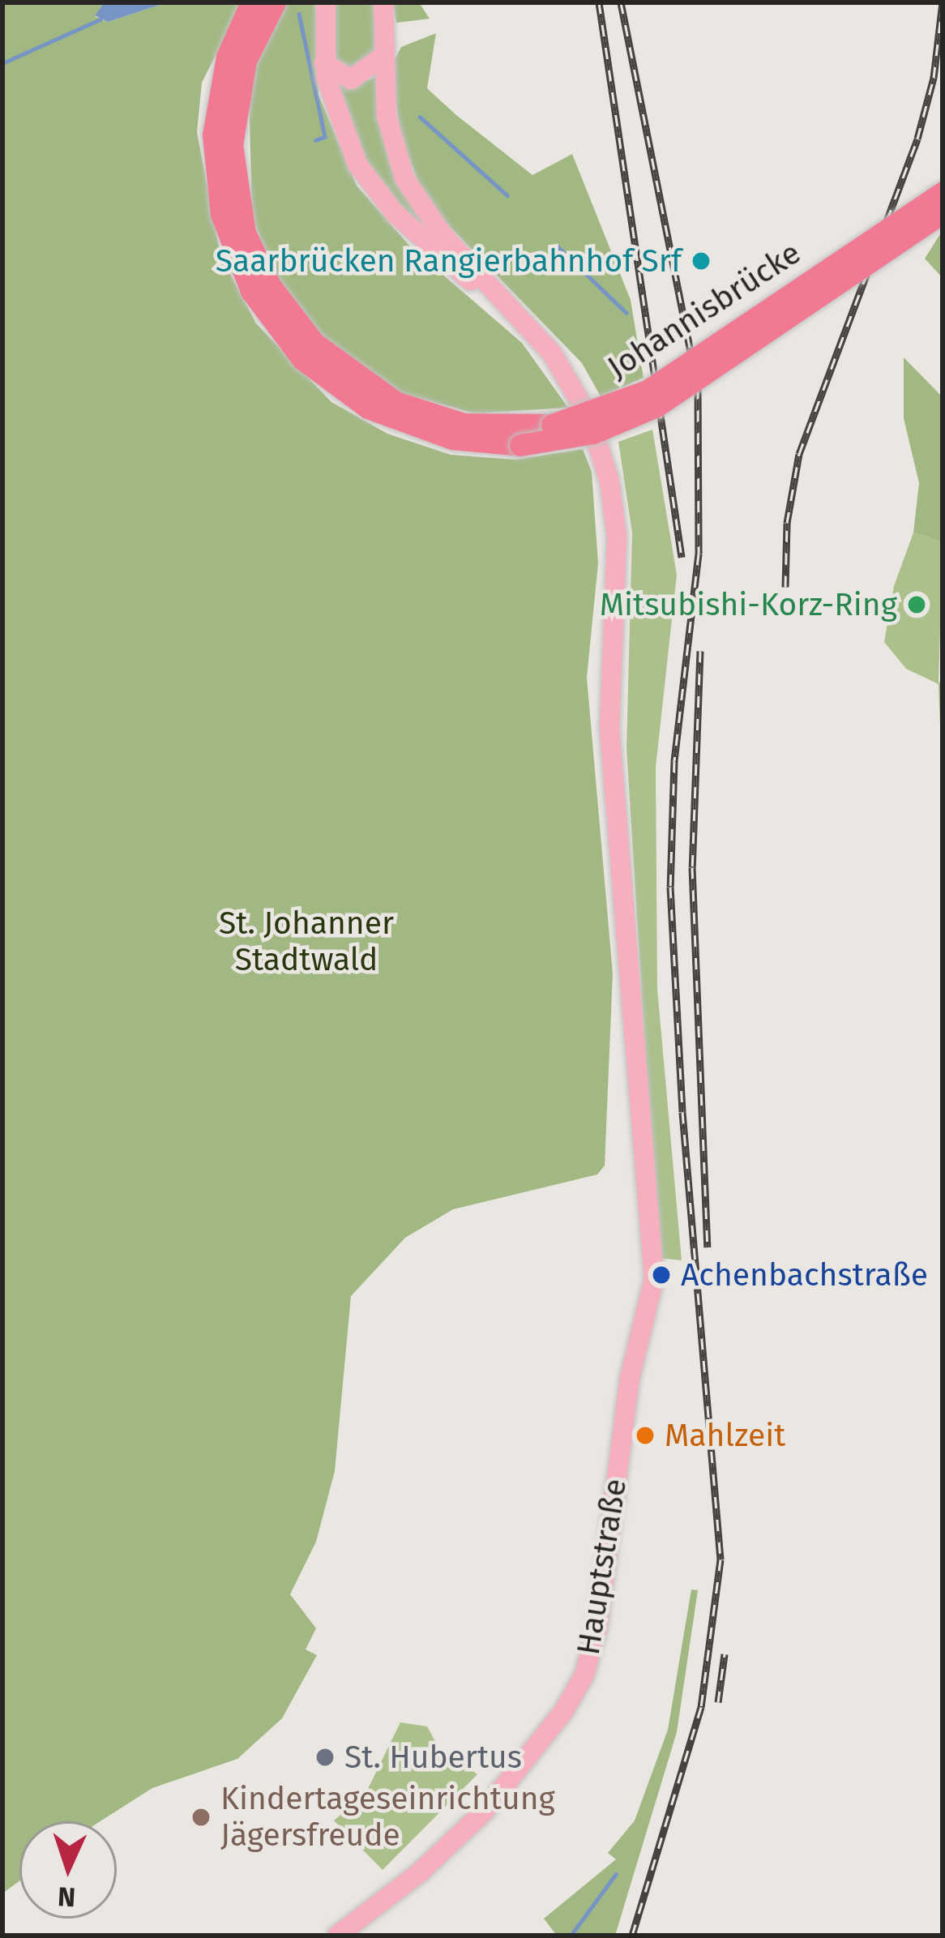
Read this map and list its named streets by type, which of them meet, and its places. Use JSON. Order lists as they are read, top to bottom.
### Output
{
  "streets": {
    "highway": ["Johannisbrücke"],
    "main road": ["Hauptstraße"]
  },
  "parks": ["St. Johanner Stadtwald"],
  "places": [
    "Saarbrücken Rangierbahnhof Srf",
    "Mitsubishi-Korz-Ring",
    "Achenbachstraße",
    "Mahlzeit",
    "St. Hubertus",
    "Kindertageseinrichtung Jägersfreude"
  ],
  "north": "bottom"
}
